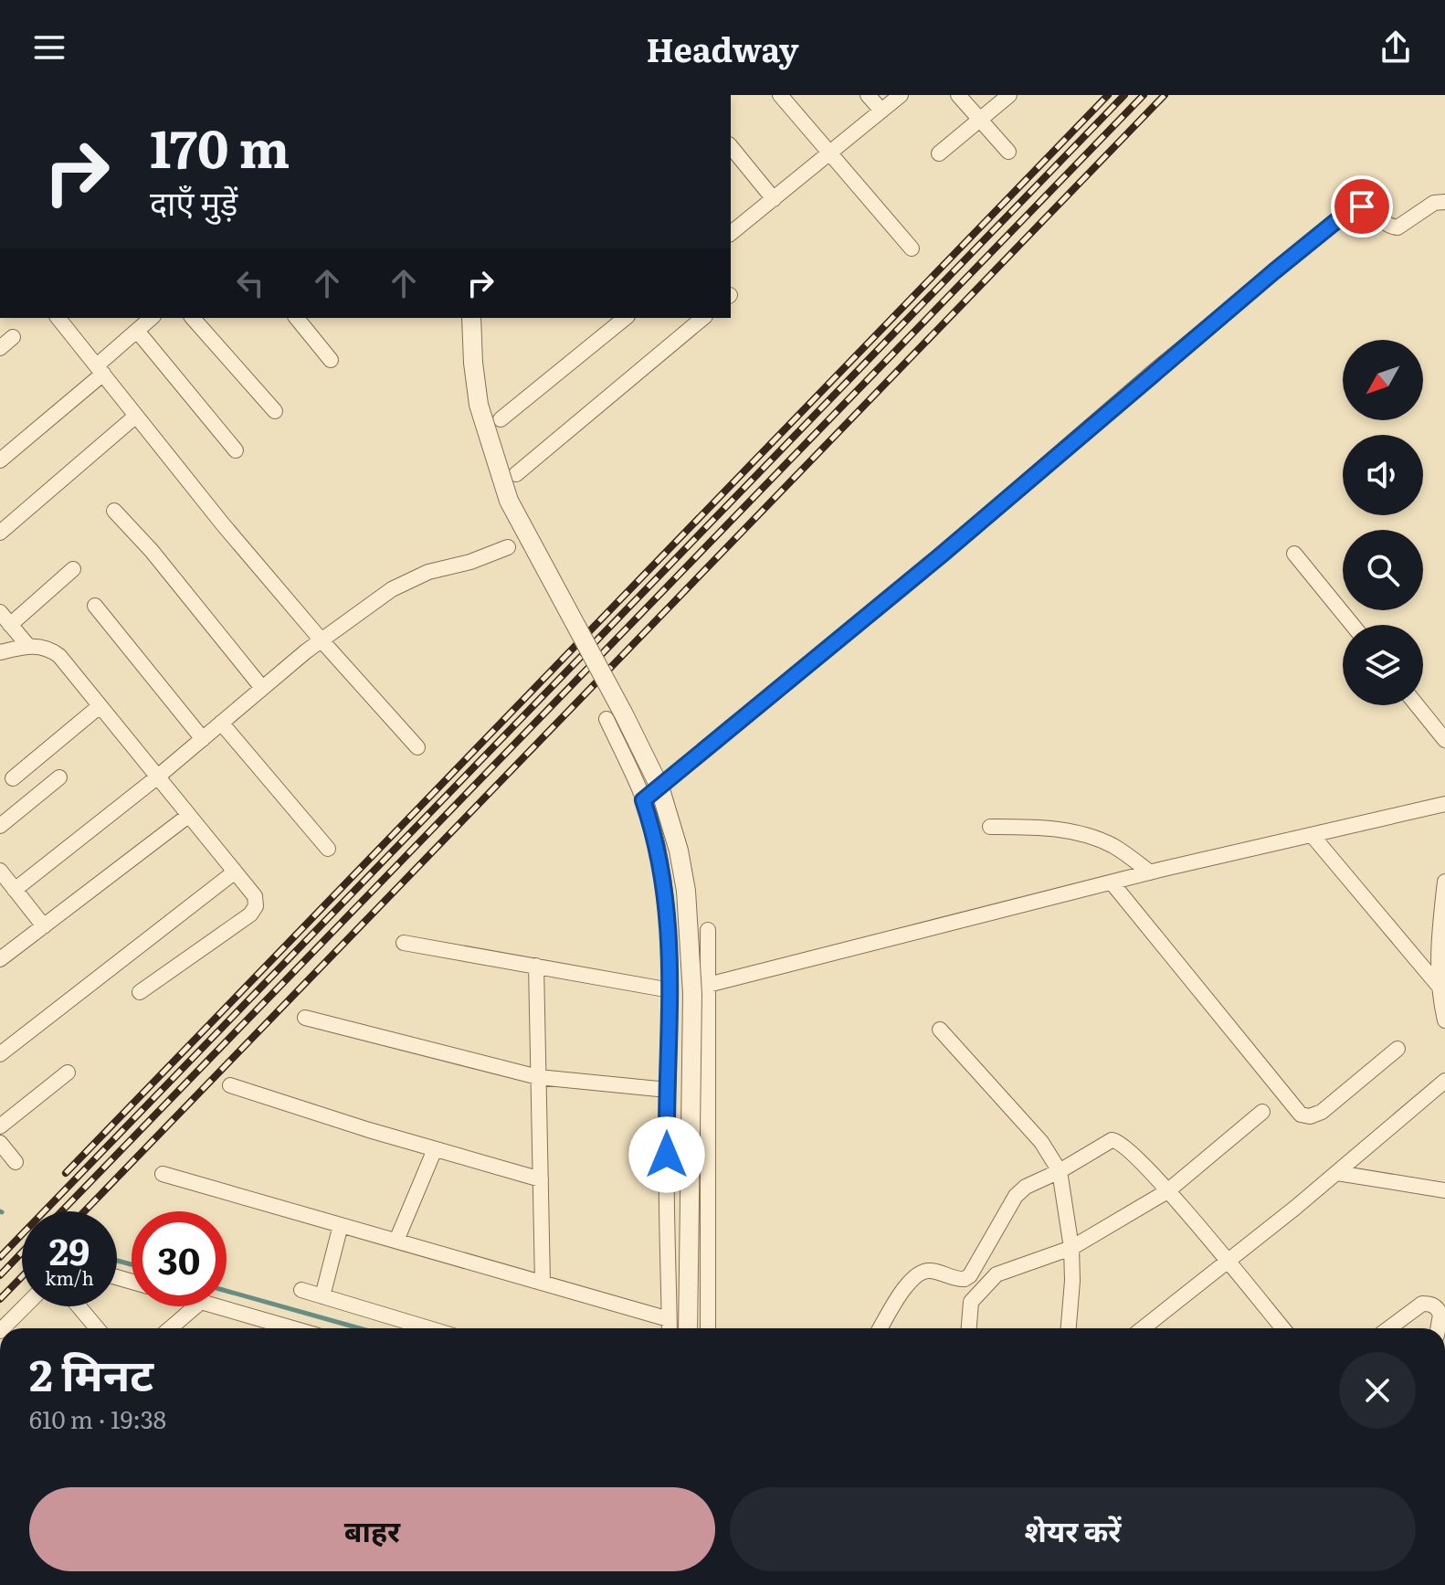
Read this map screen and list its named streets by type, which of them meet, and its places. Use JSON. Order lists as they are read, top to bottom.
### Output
{
  "north": "bottom left",
  "page": {
    "header": "Headway",
    "turn": ["170 m", "दाएँ मुड़ें"],
    "speed": "29 km/h",
    "limit": "30",
    "heading": ["2 मिनट", "610 m · 19:38"],
    "buttons": ["बाहर", "शेयर करें"]
  }
}
